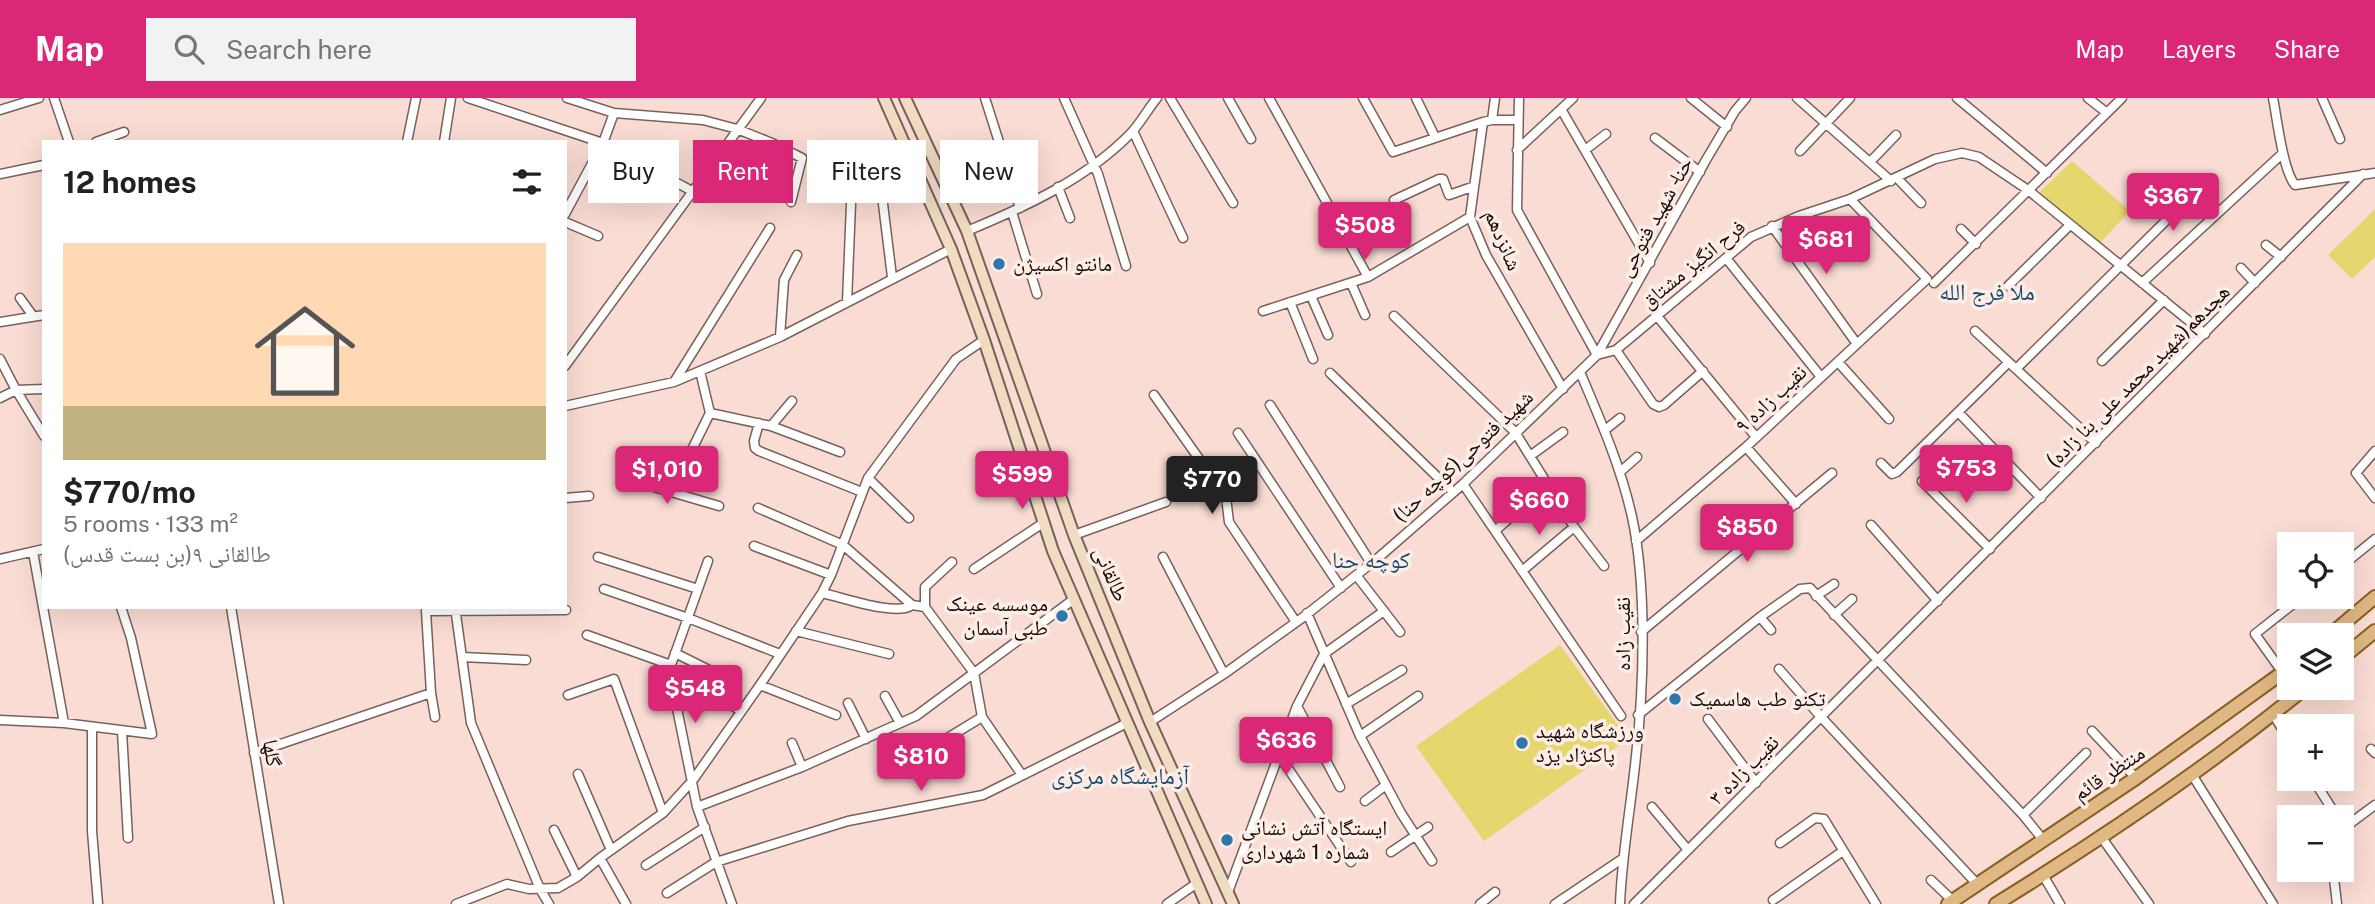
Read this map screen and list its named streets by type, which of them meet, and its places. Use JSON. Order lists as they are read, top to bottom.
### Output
{
  "streets": {
    "main road": ["طالقانی", "منتظر قائم"],
    "street": [
      "حنا- شهید فتوحی",
      "شانزدهم",
      "فرح انگیز مشتاق",
      "هجدهم(شهید محمد علی بنا زاده)",
      "نقیب زاده ۹",
      "(کوچه حنا)شهید فتوحی",
      "نقیب زاده",
      "گلها",
      "نقیب زاده ۳"
    ]
  },
  "crossings": [
    ["حنا- شهید فتوحی", "فرح انگیز مشتاق"],
    ["حنا- شهید فتوحی", "(کوچه حنا)شهید فتوحی"],
    ["حنا- شهید فتوحی", "نقیب زاده"],
    ["شانزدهم", "(کوچه حنا)شهید فتوحی"],
    ["فرح انگیز مشتاق", "هجدهم(شهید محمد علی بنا زاده)"],
    ["فرح انگیز مشتاق", "نقیب زاده ۹"],
    ["هجدهم(شهید محمد علی بنا زاده)", "نقیب زاده ۳"],
    ["نقیب زاده ۹", "نقیب زاده"],
    ["(کوچه حنا)شهید فتوحی", "طالقانی"],
    ["(کوچه حنا)شهید فتوحی", "نقیب زاده"]
  ],
  "districts": ["ملا فرج الله", "کوچه حنا", "آزمایشگاه مرکزی"],
  "places": [
    "مانتو اكسيژن",
    "موسسه عینک طبی آسمان",
    "تکنو طب هاسمیک",
    "ورزشگاه شهید پاکنژاد یزد",
    "ایستگاه آتش نشانی شماره 1 شهرداری"
  ],
  "page": {
    "header": "Map",
    "search": "Search here",
    "nav": ["Map", "Layers", "Share"],
    "chip": [
      "Buy",
      "Rent",
      "Filters",
      "New"
    ],
    "heading": "12 homes",
    "price": [
      "$367",
      "$508",
      "$681",
      "$753",
      "$1,010",
      "$599",
      "$770",
      "$660",
      "$850",
      "$548",
      "$636",
      "$810"
    ],
    "list": [
      {
        "name": "$770/mo",
        "note": "5 rooms · 133 m² · طالقانی ۹(بن بست قدس)"
      }
    ],
    "map_buttons": ["+", "−"]
  }
}
